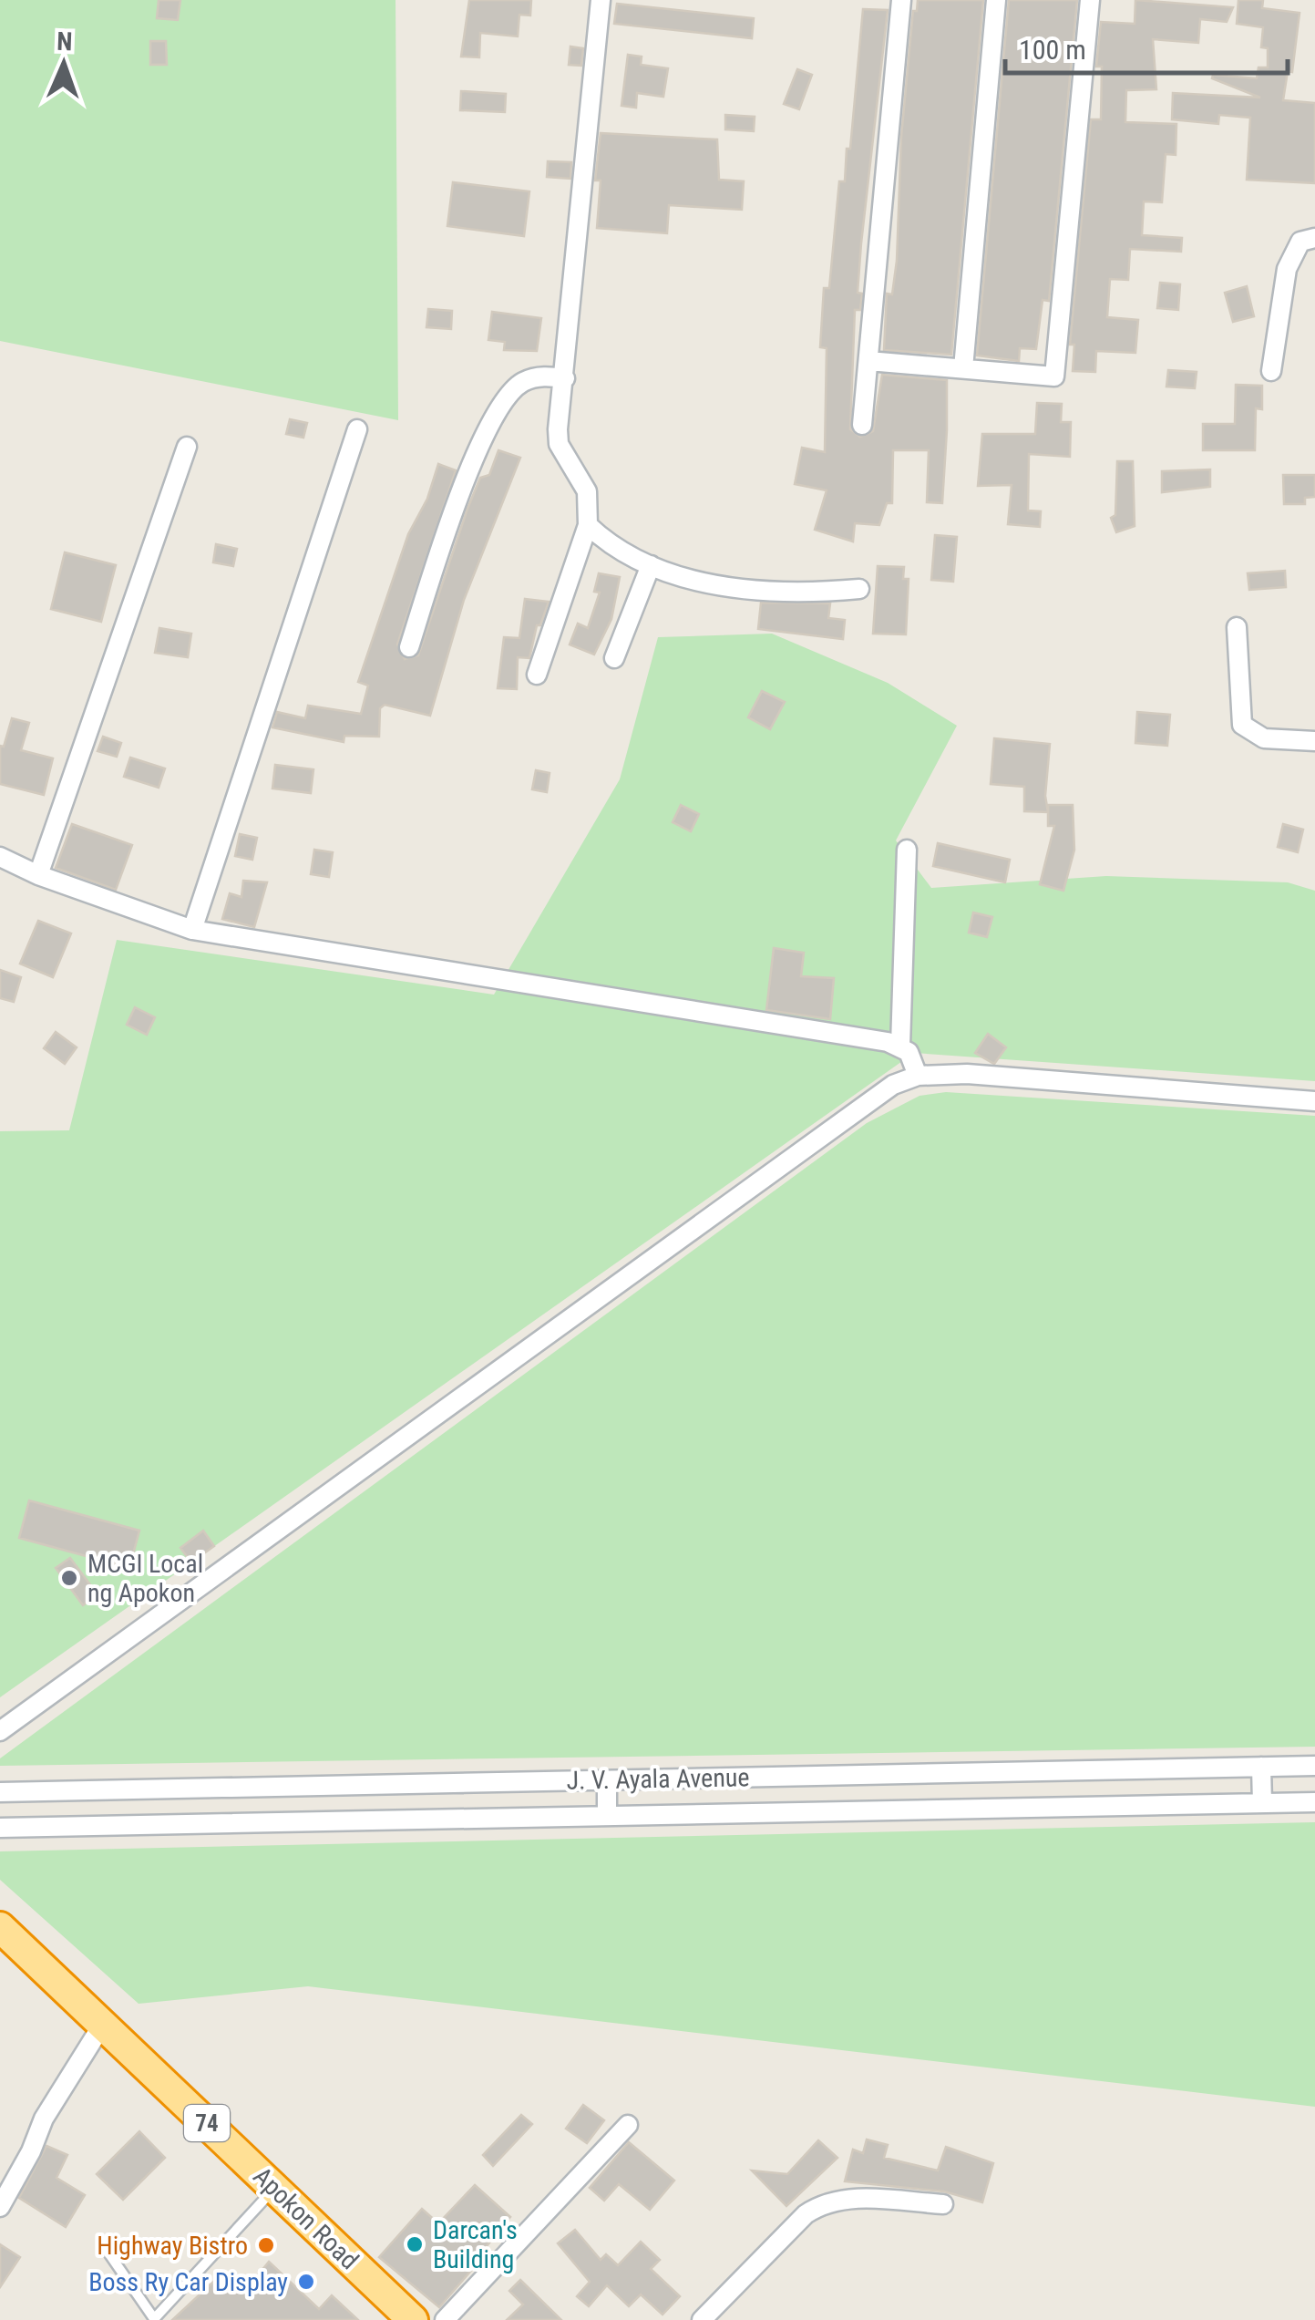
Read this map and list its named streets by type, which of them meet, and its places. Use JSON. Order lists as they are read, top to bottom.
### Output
{
  "streets": {
    "highway": ["74", "Apokon Road"],
    "street": ["J. V. Ayala Avenue"]
  },
  "places": [
    "MCGI Local ng Apokon",
    "Darcan's Building",
    "Highway Bistro",
    "Boss Ry Car Display"
  ],
  "scale_bar": "100 m",
  "north": "top"
}
